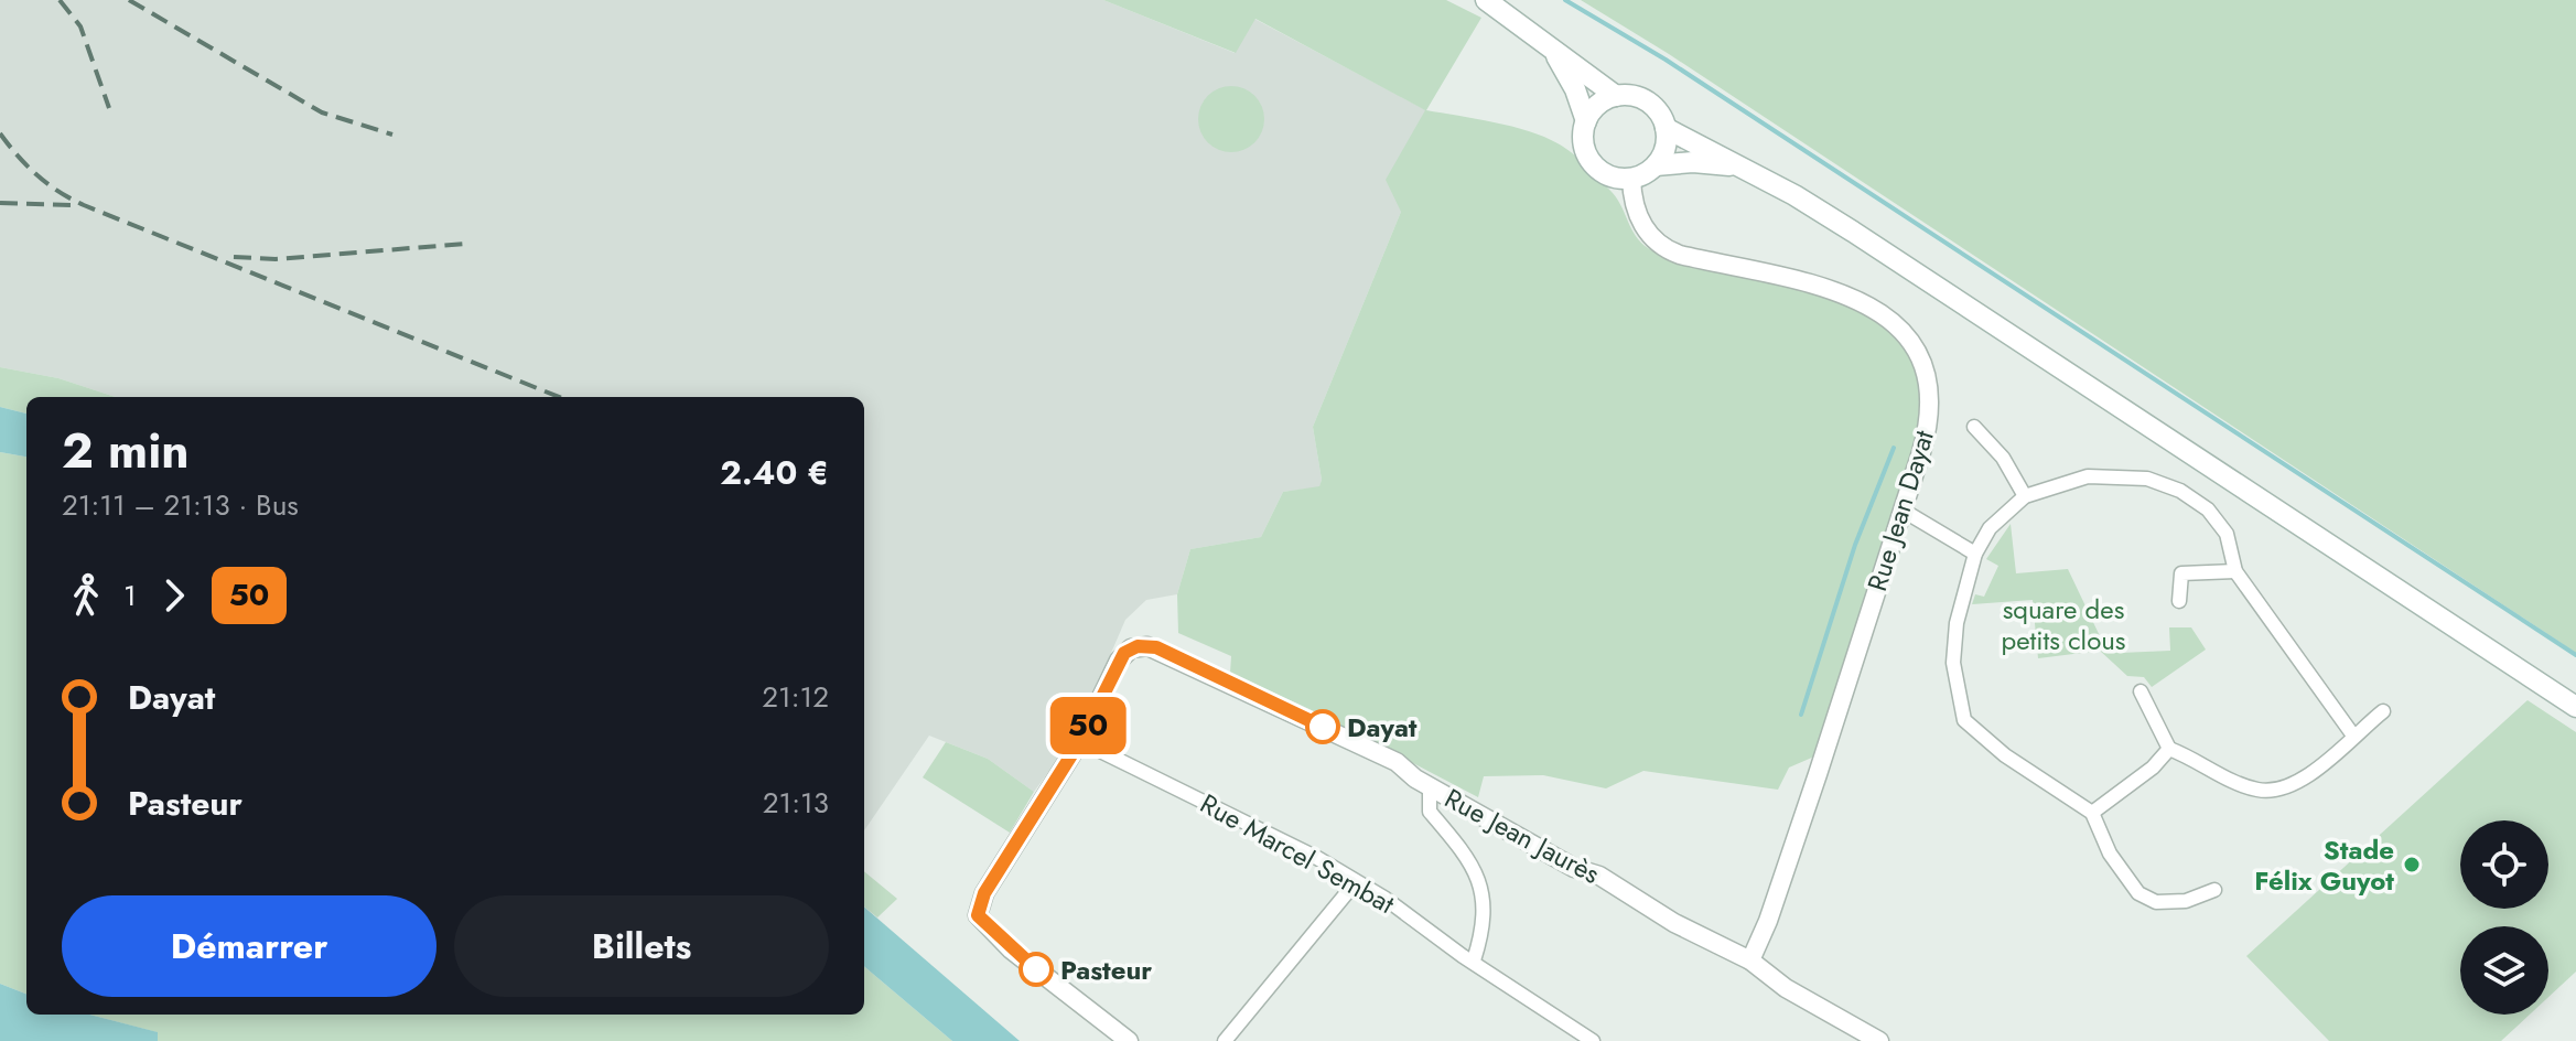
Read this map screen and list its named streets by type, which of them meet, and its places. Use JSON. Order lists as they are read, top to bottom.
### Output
{
  "streets": {
    "street": ["Rue Jean Dayat", "Rue Jean Jaurès", "Rue Marcel Sembat"]
  },
  "crossings": [
    ["Rue Jean Dayat", "Rue Jean Jaurès"],
    ["Rue Jean Jaurès", "Rue Marcel Sembat"]
  ],
  "parks": ["square des petits clous"],
  "places": ["Dayat", "Stade Félix Guyot", "Pasteur"],
  "lines": ["bus line 50"],
  "page": {
    "on_map": "50",
    "heading": ["2 min", "21:11 – 21:13 · Bus", "2.40 €"],
    "legs": ["1", "50"],
    "list": [
      {
        "name": "Dayat",
        "value": "21:12"
      },
      {
        "name": "Pasteur",
        "value": "21:13"
      }
    ],
    "buttons": ["Démarrer", "Billets"]
  }
}
